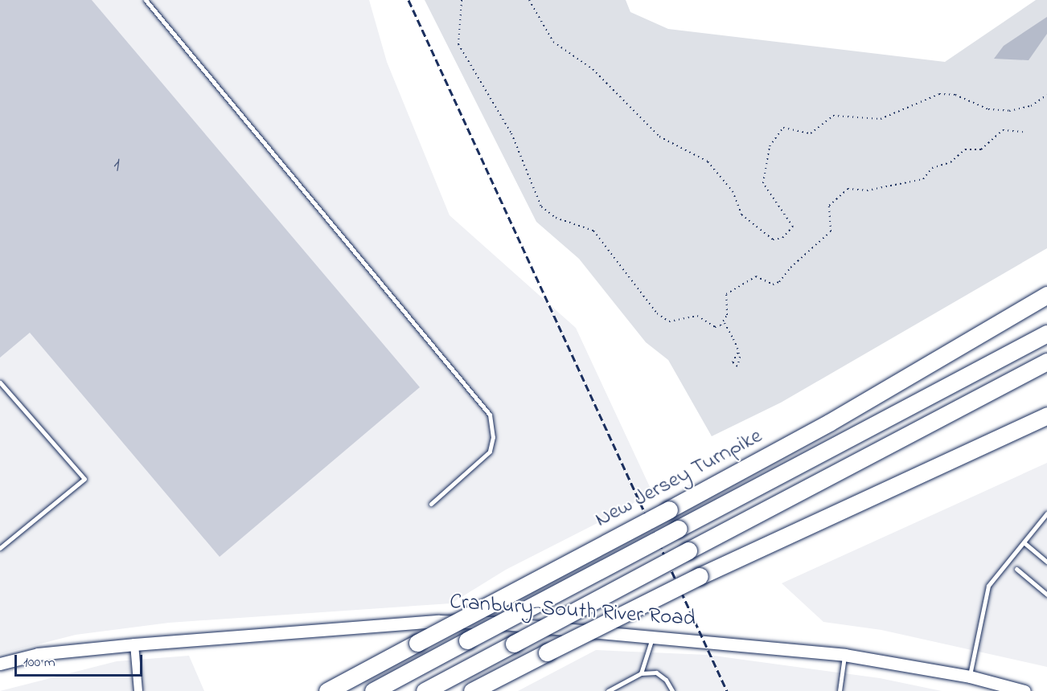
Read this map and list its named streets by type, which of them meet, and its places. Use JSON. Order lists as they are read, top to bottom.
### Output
{
  "streets": {
    "highway": ["New Jersey Turnpike"],
    "main road": ["Cranbury-South River Road"]
  },
  "house_numbers": ["1"],
  "scale_bar": "100 m"
}
